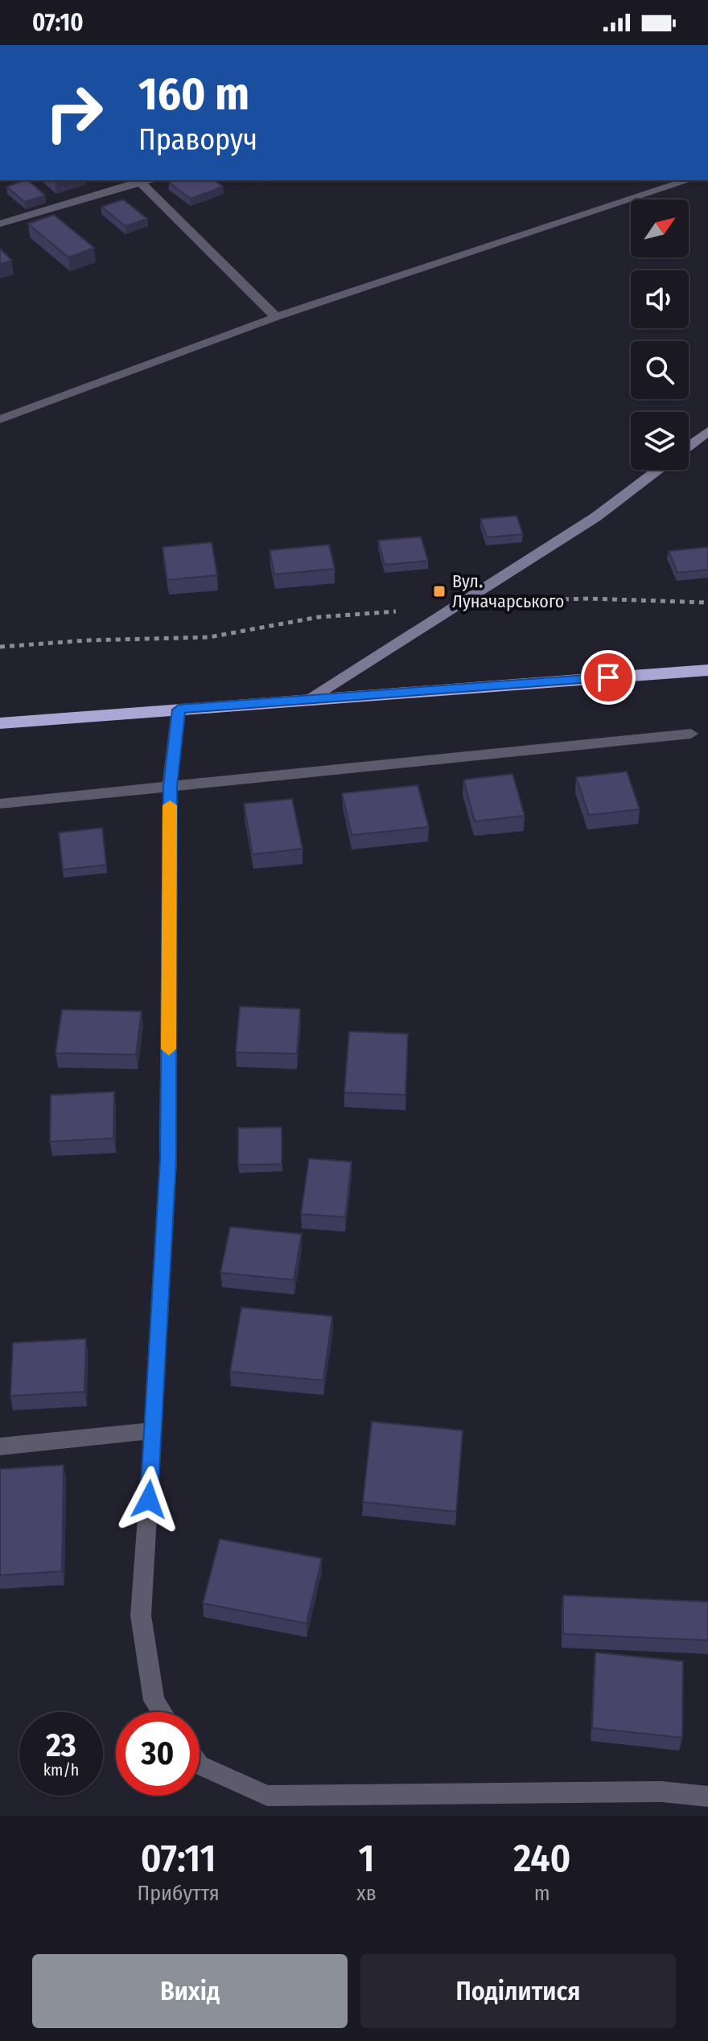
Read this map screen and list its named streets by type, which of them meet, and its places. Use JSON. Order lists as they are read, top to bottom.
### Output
{
  "places": {
    "transit": ["Вул. Луначарського"]
  },
  "north": "top right",
  "page": {
    "status": "07:10",
    "turn": ["160 m", "Праворуч"],
    "speed": "23 km/h",
    "limit": "30",
    "eta": [
      "07:11",
      "Прибуття",
      "1",
      "хв",
      "240",
      "m"
    ],
    "buttons": ["Вихід", "Поділитися"]
  }
}
